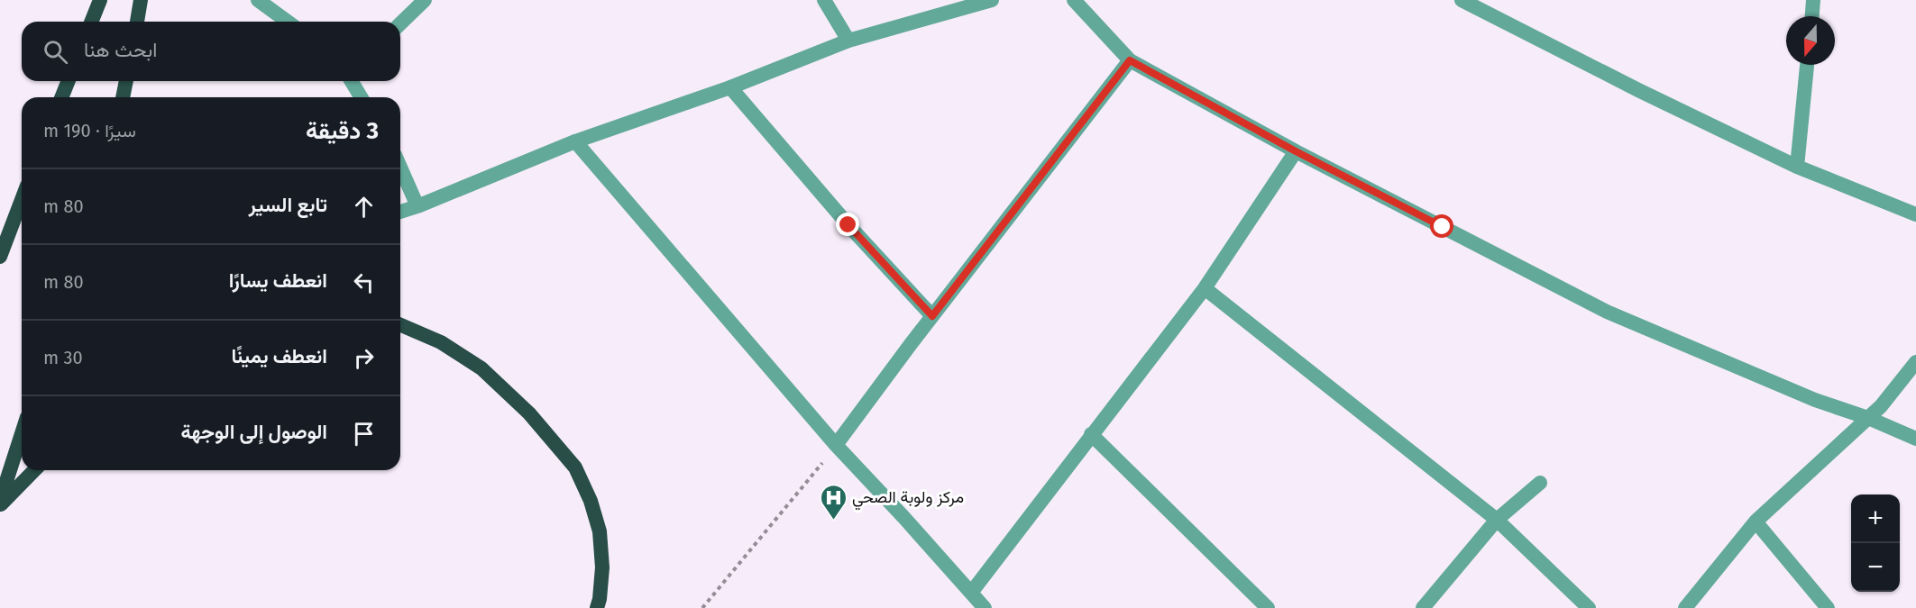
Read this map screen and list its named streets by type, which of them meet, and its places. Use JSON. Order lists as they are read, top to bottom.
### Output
{
  "places": {
    "hospital": ["مركز ولوبة الصحي"]
  },
  "north": "bottom",
  "page": {
    "search": "ابحث هنا",
    "heading": ["3 دقيقة", "سيرًا · 190 m"],
    "list": [
      ["تابع السير", "80 m"],
      ["انعطف يسارًا", "80 m"],
      ["انعطف يمينًا", "30 m"],
      "الوصول إلى الوجهة"
    ],
    "map_buttons": ["+", "−"]
  }
}
